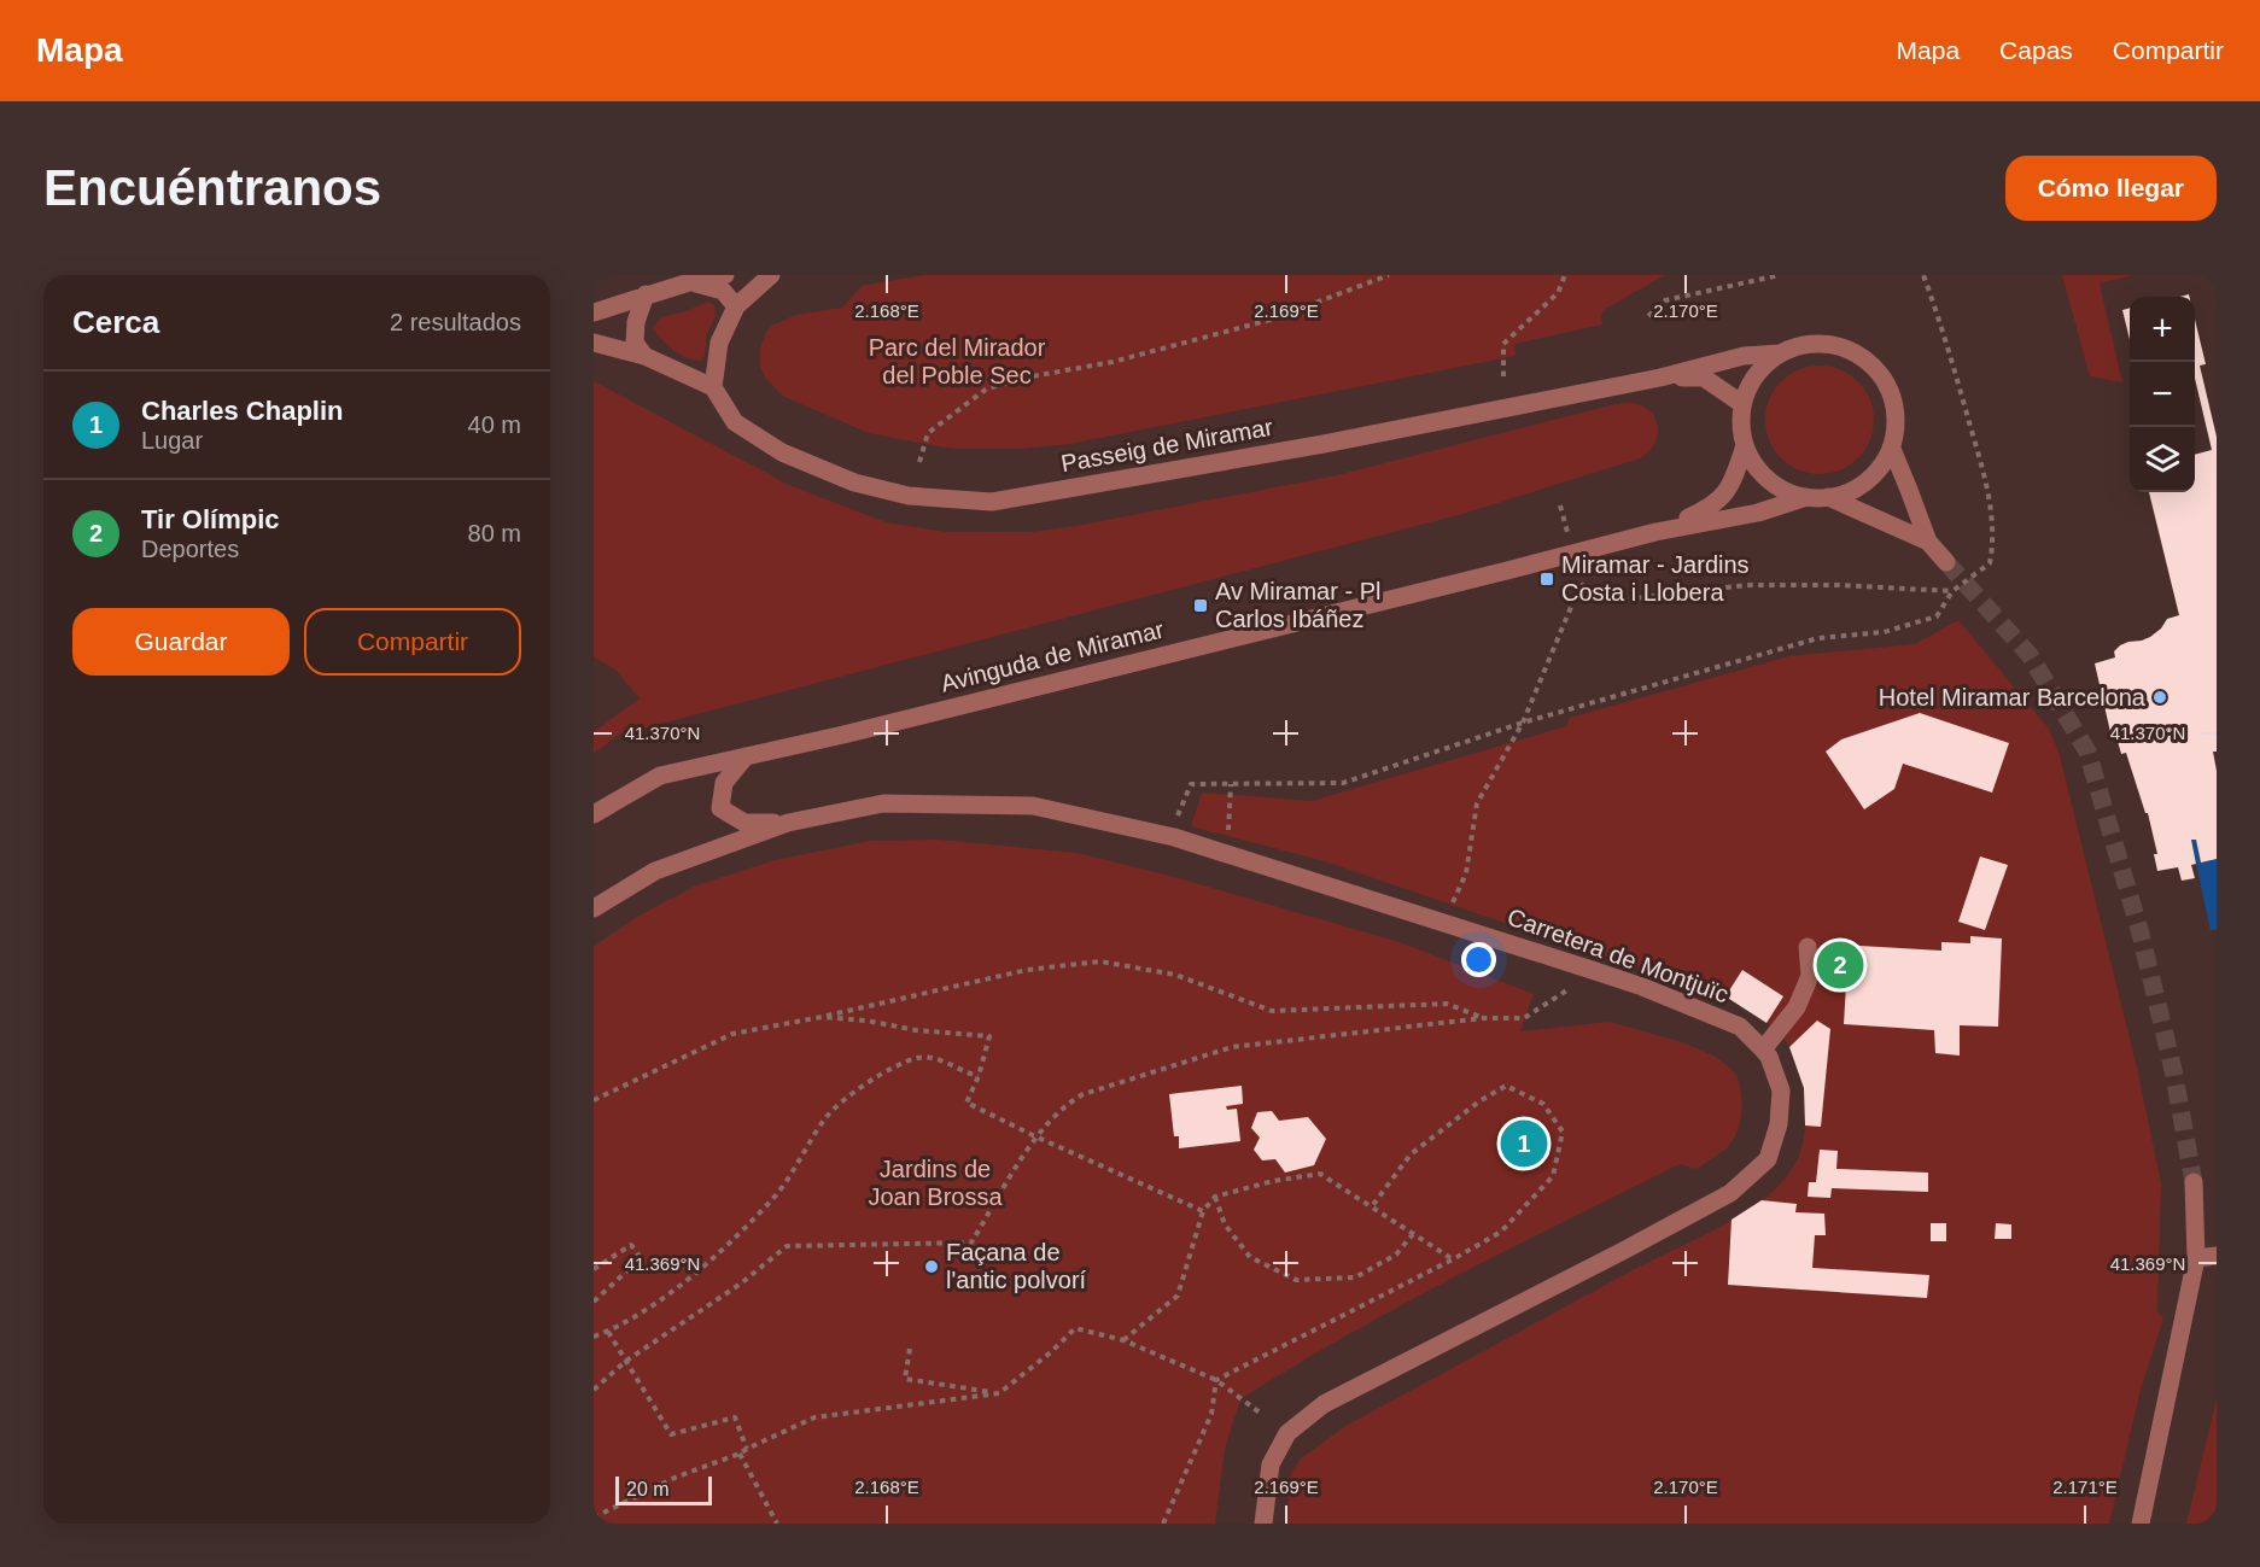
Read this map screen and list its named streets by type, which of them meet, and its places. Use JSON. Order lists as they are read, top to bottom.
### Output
{
  "streets": {
    "street": ["Passeig de Miramar", "Avinguda de Miramar", "Carretera de Montjuïc"]
  },
  "crossings": [
    ["Passeig de Miramar", "Avinguda de Miramar"]
  ],
  "parks": ["Parc del Mirador del Poble Sec", "Jardins de Joan Brossa"],
  "places": {
    "transit": ["Miramar - Jardins Costa i Llobera", "Av Miramar - Pl Carlos Ibáñez"],
    "other": ["Hotel Miramar Barcelona", "Façana de l'antic polvorí"]
  },
  "scale_bar": "20 m",
  "page": {
    "header": "Mapa",
    "nav": ["Mapa", "Capas", "Compartir"],
    "buttons": [
      "Cómo llegar",
      ["Guardar", "Compartir"]
    ],
    "title": "Encuéntranos",
    "heading": ["Cerca", "2 resultados"],
    "map_buttons": ["+", "−"],
    "list": [
      {
        "mark": "1",
        "name": "Charles Chaplin",
        "note": "Lugar",
        "value": "40 m"
      },
      {
        "mark": "2",
        "name": "Tir Olímpic",
        "note": "Deportes",
        "value": "80 m"
      }
    ],
    "pins": ["2", "1"],
    "scale": "20 m"
  },
  "coordinates": [
    "2.168°E",
    "2.169°E",
    "2.170°E",
    "41.370°N",
    "41.369°N",
    "2.171°E"
  ]
}
